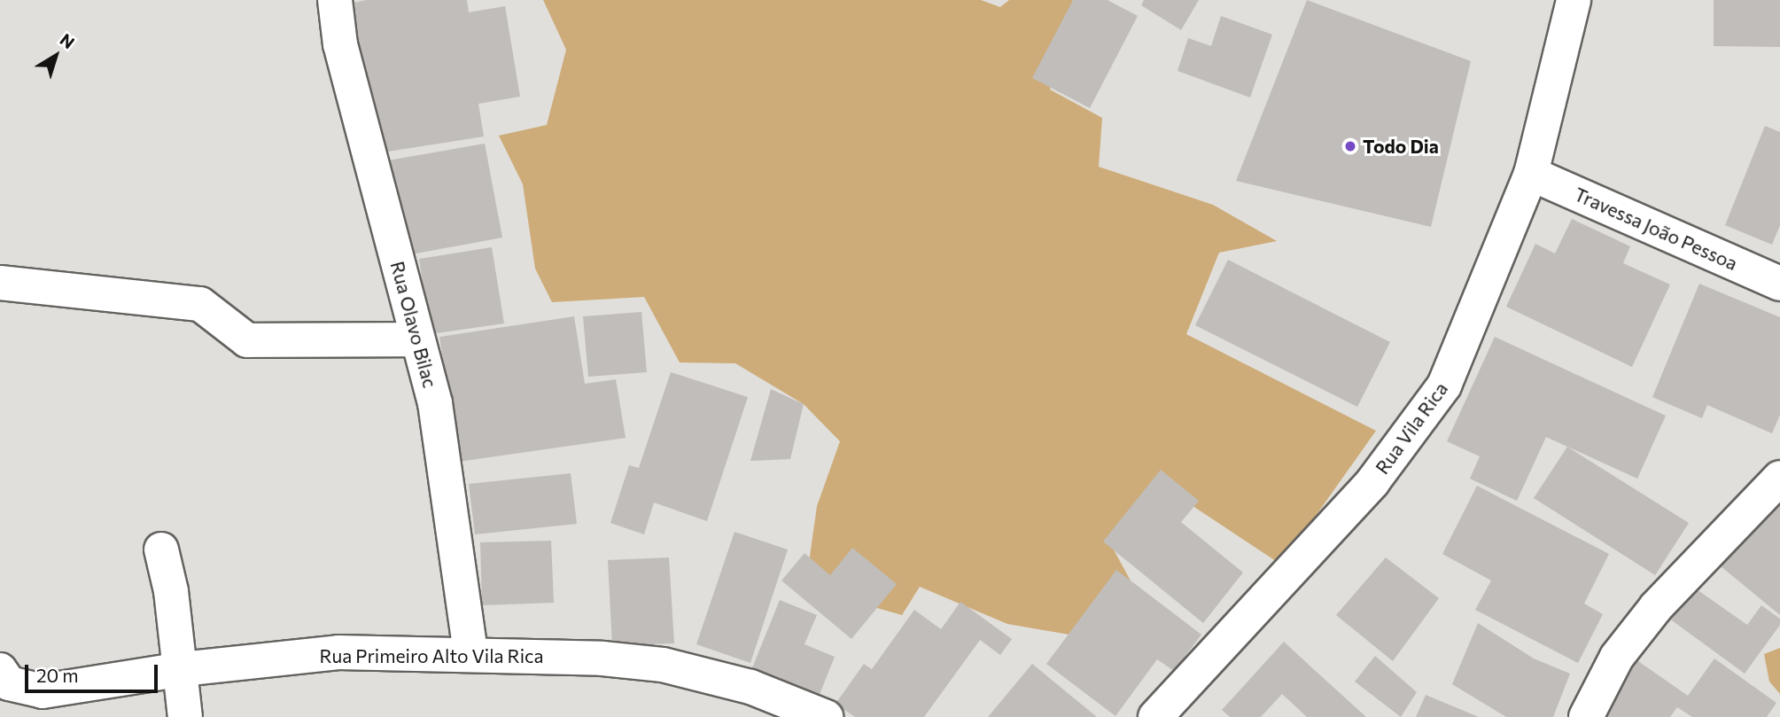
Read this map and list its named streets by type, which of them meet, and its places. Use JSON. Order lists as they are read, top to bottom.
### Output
{
  "streets": {
    "street": [
      "Travessa João Pessoa",
      "Rua Olavo Bilac",
      "Rua Vila Rica",
      "Rua Primeiro Alto Vila Rica"
    ]
  },
  "crossings": [
    ["Travessa João Pessoa", "Rua Vila Rica"],
    ["Rua Olavo Bilac", "Rua Primeiro Alto Vila Rica"]
  ],
  "places": ["Todo Dia"],
  "scale_bar": "20 m",
  "north": "top right"
}
